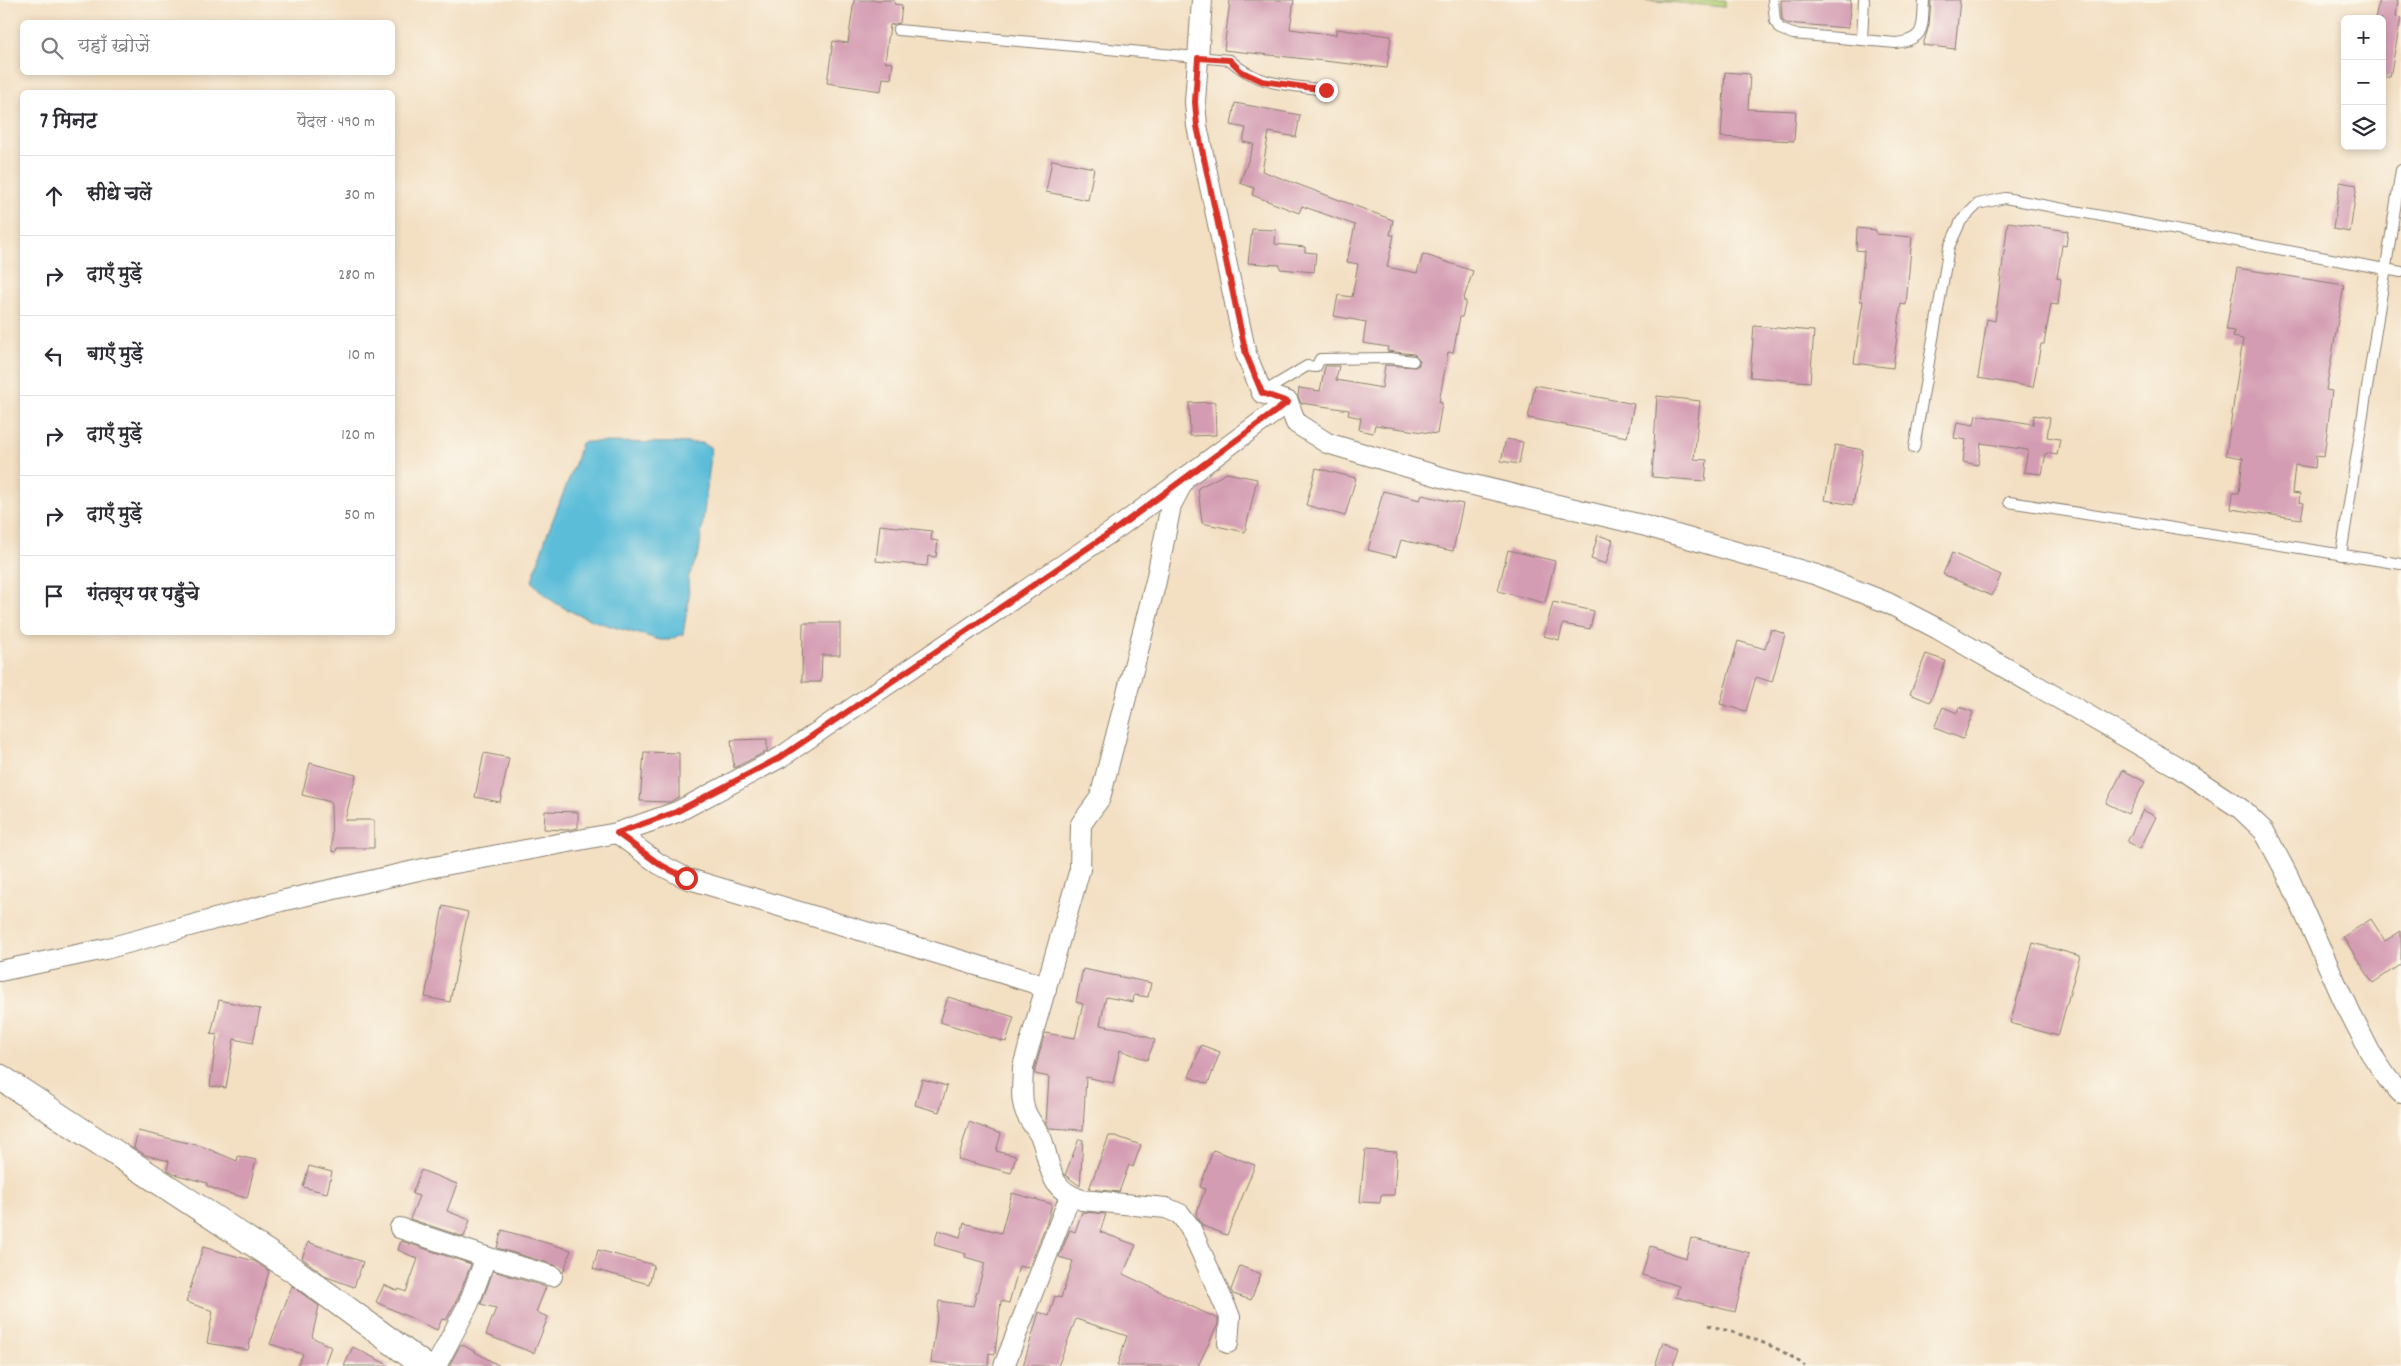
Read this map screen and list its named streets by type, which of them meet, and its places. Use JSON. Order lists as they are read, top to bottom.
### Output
{
  "page": {
    "map_buttons": ["+", "−"],
    "search": "यहाँ खोजें",
    "heading": ["7 मिनट", "पैदल · 490 m"],
    "list": [
      ["सीधे चलें", "30 m"],
      ["दाएँ मुड़ें", "280 m"],
      ["बाएँ मुड़ें", "10 m"],
      ["दाएँ मुड़ें", "120 m"],
      ["दाएँ मुड़ें", "50 m"],
      "गंतव्य पर पहुँचे"
    ]
  }
}
